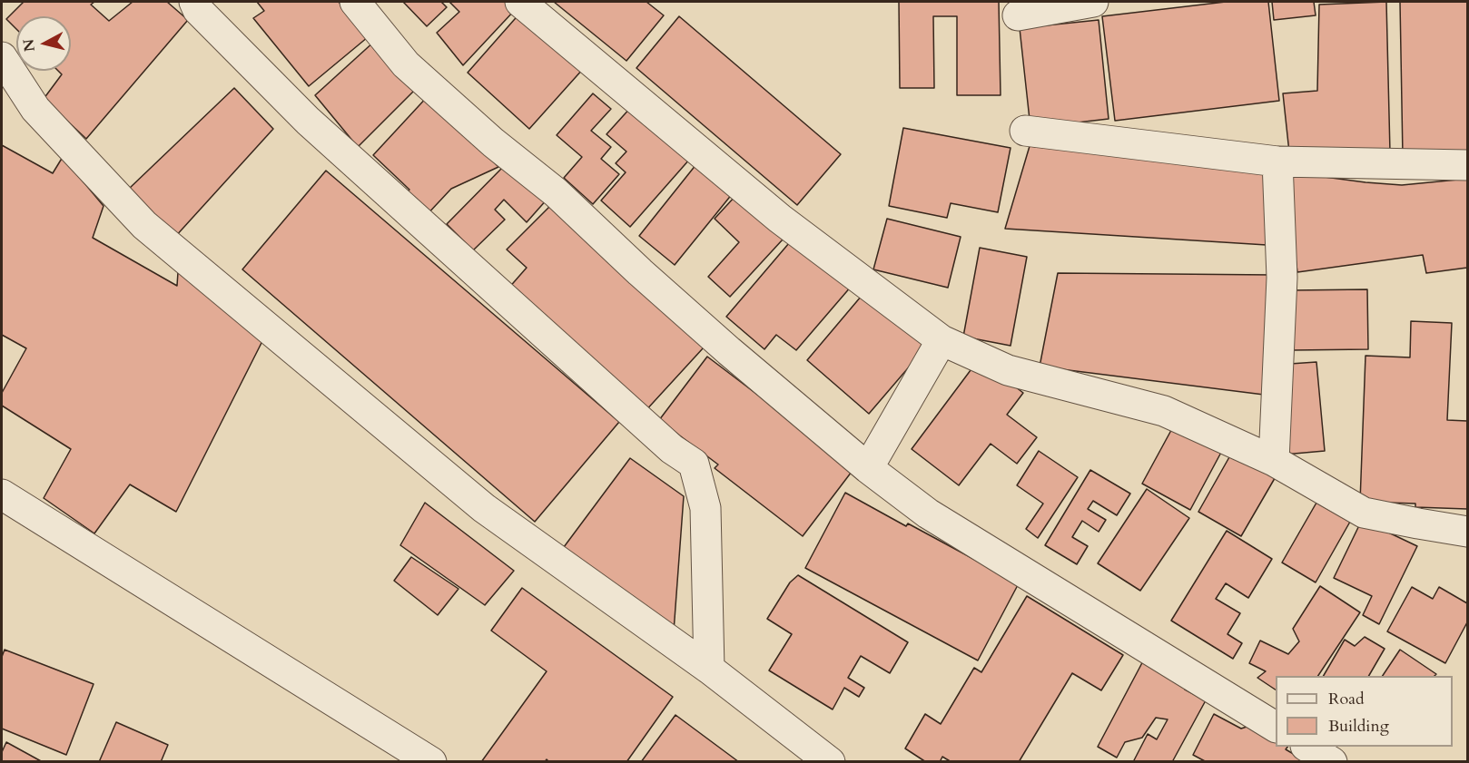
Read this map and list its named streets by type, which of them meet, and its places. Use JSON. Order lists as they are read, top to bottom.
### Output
{
  "legend": ["Road", "Building"],
  "north": "left"
}
